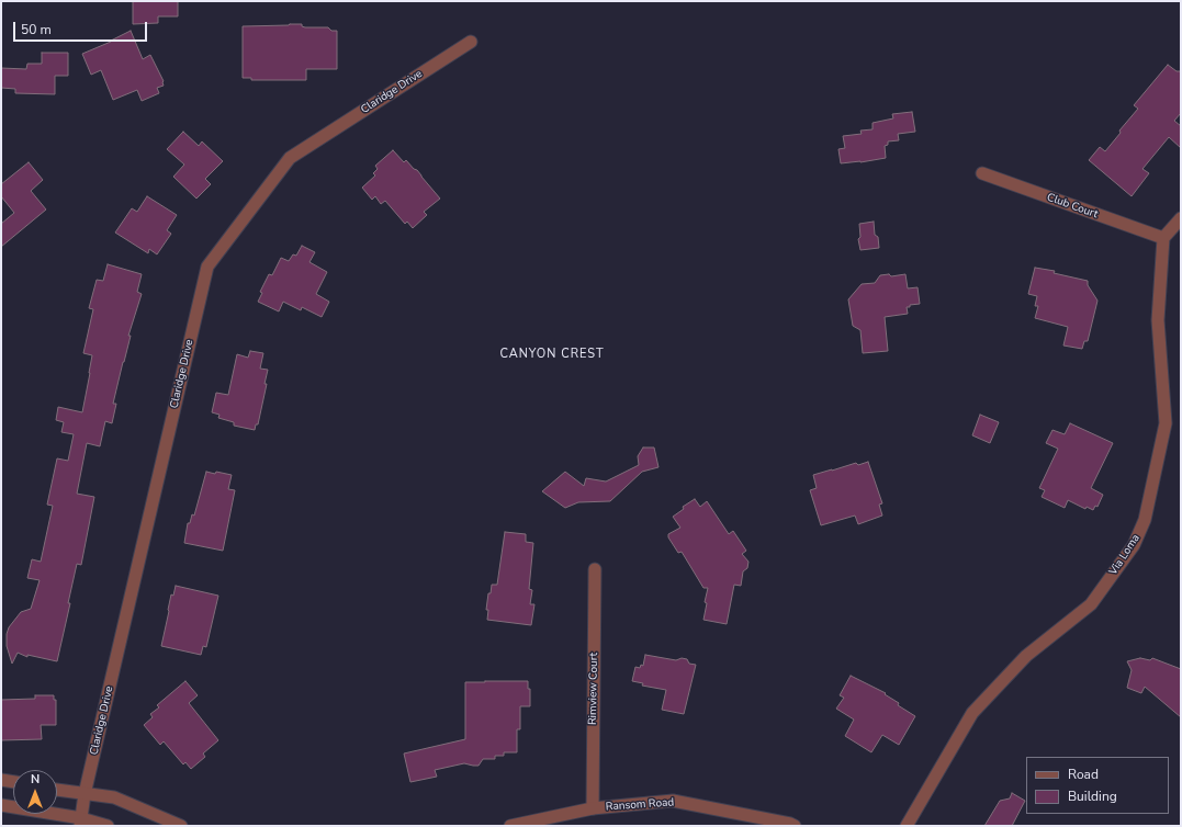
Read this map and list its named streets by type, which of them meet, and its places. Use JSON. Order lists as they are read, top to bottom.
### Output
{
  "streets": {
    "street": [
      "Claridge Drive",
      "Club Court",
      "Via Loma",
      "Rimview Court",
      "Ransom Road"
    ]
  },
  "crossings": [
    ["Club Court", "Via Loma"],
    ["Rimview Court", "Ransom Road"]
  ],
  "districts": ["CANYON CREST"],
  "legend": ["Road", "Building"],
  "scale_bar": "50 m",
  "north": "top"
}
